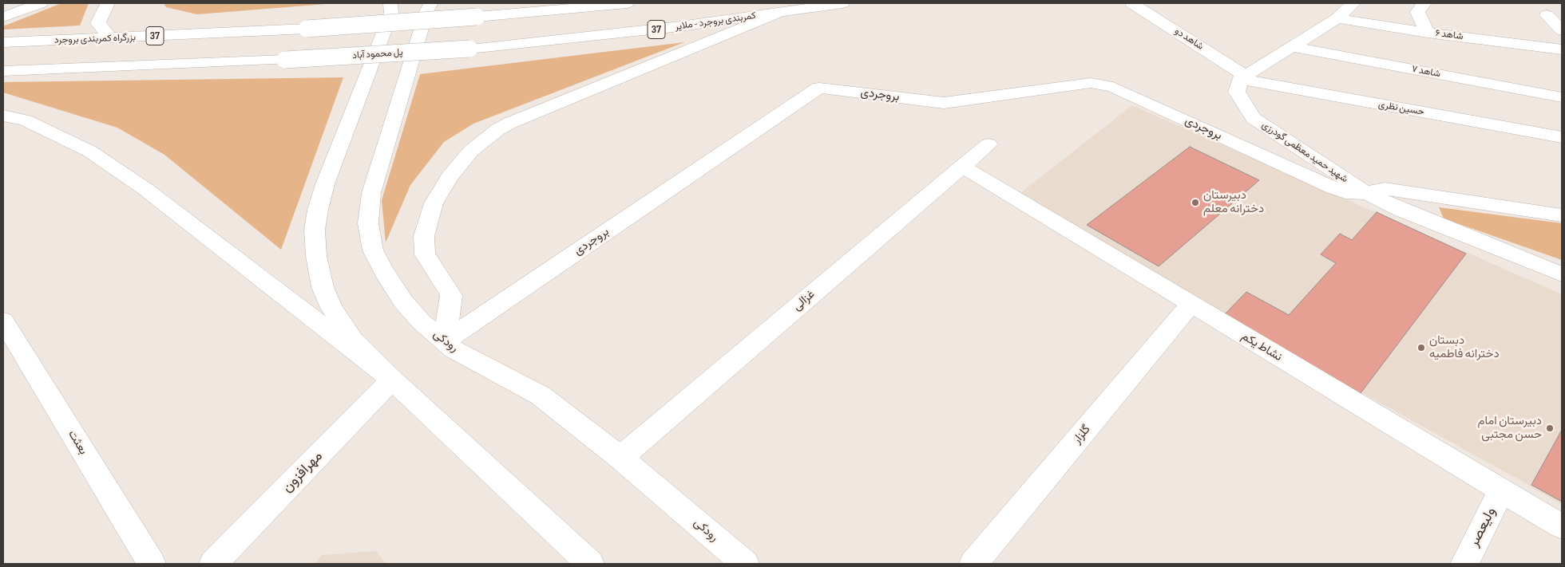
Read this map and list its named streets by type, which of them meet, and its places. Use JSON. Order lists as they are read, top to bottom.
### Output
{
  "streets": {
    "main road": [
      "کمربندی بروجرد - ملایر",
      "37",
      "شاهد ۶",
      "بزرگراه کمربندی بروجرد",
      "شاهد دو",
      "پل محمود آباد",
      "شاهد ۷",
      "بروجردی",
      "حسین نظری",
      "شهید حمید معظمی گودرزی",
      "غزالی",
      "رودکی",
      "نشاط یکم",
      "گلزار",
      "بعثت",
      "مهرافزون",
      "ولیعصر"
    ]
  },
  "crossings": [
    ["کمربندی بروجرد - ملایر", "پل محمود آباد"],
    ["شاهد دو", "حسین نظری"],
    ["شاهد دو", "شهید حمید معظمی گودرزی"],
    ["بروجردی", "شهید حمید معظمی گودرزی"],
    ["بروجردی", "رودکی"],
    ["حسین نظری", "شهید حمید معظمی گودرزی"],
    ["غزالی", "رودکی"],
    ["غزالی", "نشاط یکم"],
    ["نشاط یکم", "گلزار"],
    ["نشاط یکم", "ولیعصر"]
  ],
  "places": ["دبیرستان دخترانه معلم", "دبستان دخترانه فاطمیه", "دبیرستان امام حسن مجتبی"]
}
